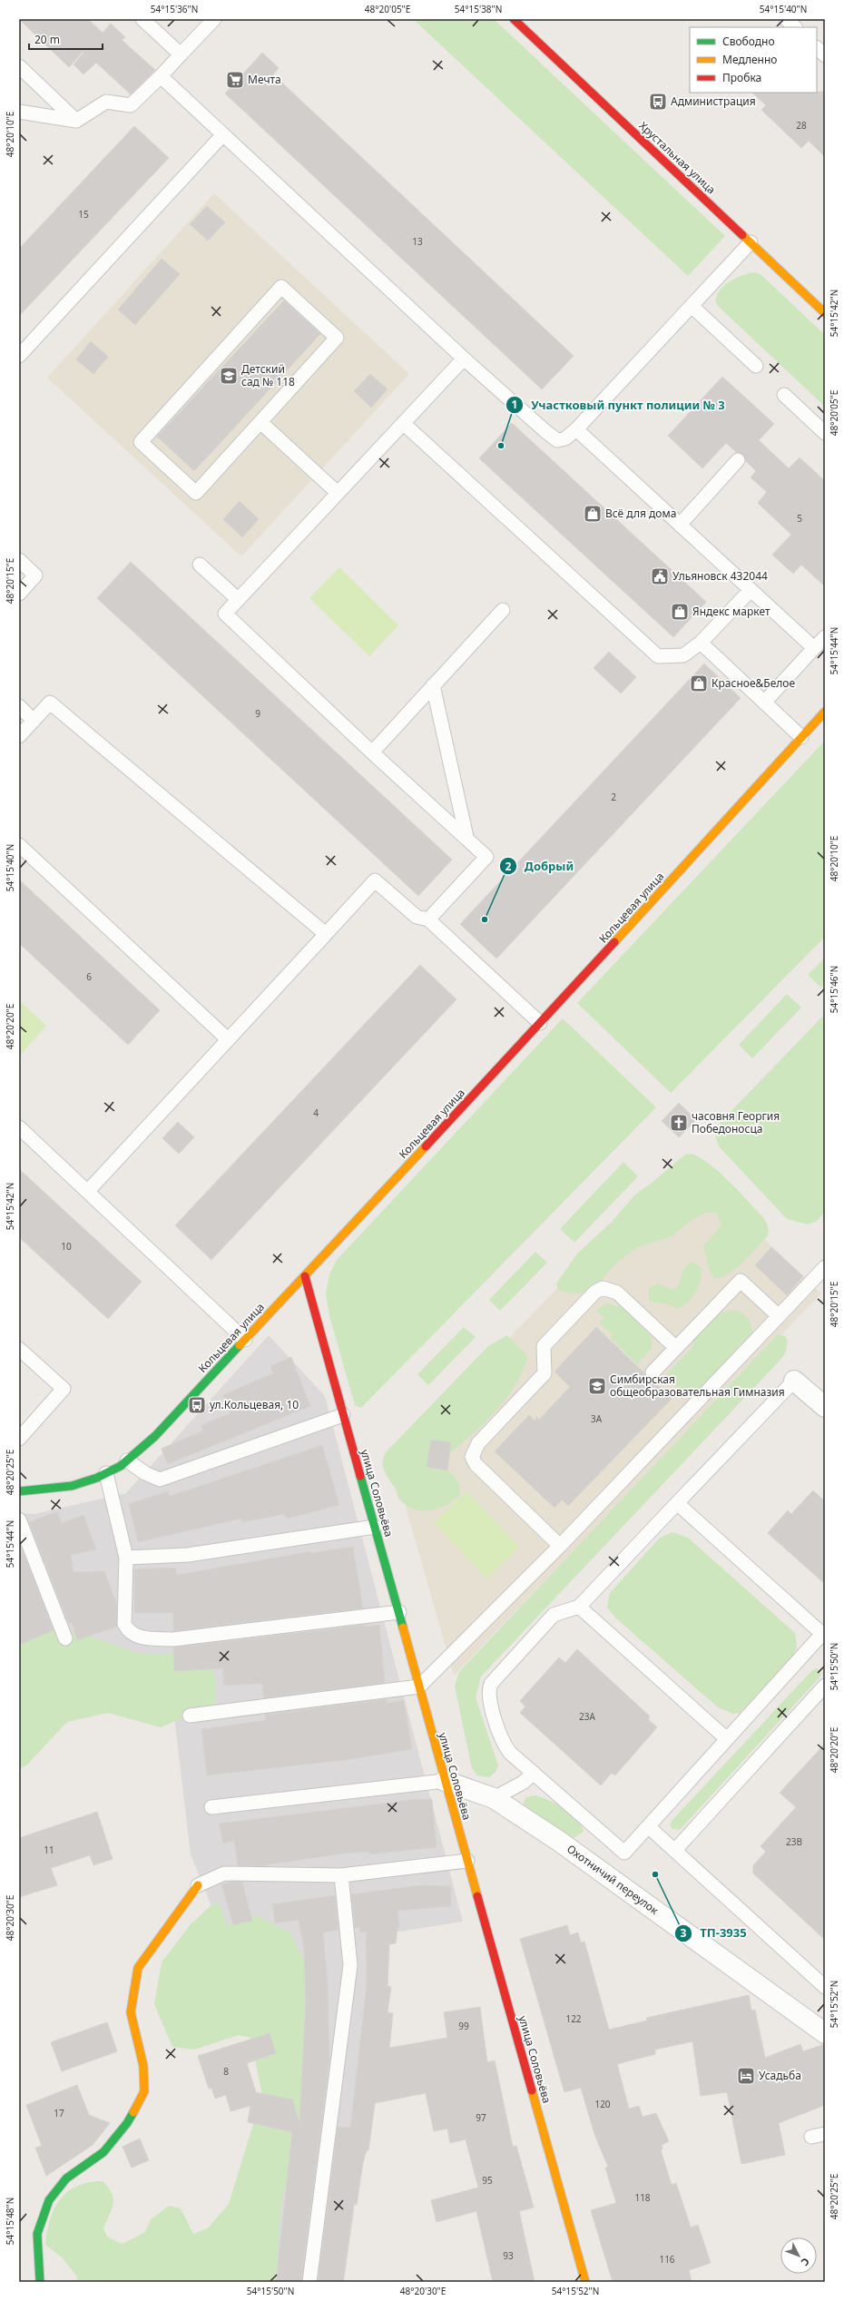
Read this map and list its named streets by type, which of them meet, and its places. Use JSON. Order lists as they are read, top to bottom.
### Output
{
  "streets": {
    "street": [
      "Хрустальная улица",
      "Кольцевая улица",
      "улица Соловьёва",
      "Охотничий переулок"
    ]
  },
  "crossings": [
    ["Кольцевая улица", "улица Соловьёва"],
    ["улица Соловьёва", "Охотничий переулок"]
  ],
  "places": {
    "supermarket": ["Мечта"],
    "bus stop": ["Администрация", "ул.Кольцевая, 10"],
    "school or university": ["Детский сад № 118", "Симбирская общеобразовательная Гимназия"],
    "other": ["Участковый пункт полиции № 3", "Добрый", "ТП-3935"],
    "shop": ["Всё для дома", "Яндекс маркет", "Красное&Белое"],
    "public building": ["Ульяновск 432044"],
    "church": ["часовня Георгия Победоносца"],
    "hotel": ["Усадьба"]
  },
  "house_numbers": [
    "28",
    "15",
    "13",
    "5",
    "9",
    "2",
    "6",
    "4",
    "10",
    "3А",
    "23А",
    "23В",
    "11",
    "122",
    "99",
    "8",
    "120",
    "17",
    "97",
    "95",
    "118",
    "93",
    "116"
  ],
  "legend": ["Свободно", "Медленно", "Пробка"],
  "scale_bar": "20 m",
  "north": "bottom right",
  "coordinates": [
    "54°15'36\"N",
    "48°20'05\"E",
    "54°15'38\"N",
    "54°15'40\"N",
    "48°20'10\"E",
    "54°15'42\"N",
    "48°20'15\"E",
    "54°15'44\"N",
    "54°15'46\"N",
    "48°20'20\"E",
    "48°20'25\"E",
    "54°15'50\"N",
    "48°20'30\"E",
    "54°15'52\"N",
    "54°15'48\"N"
  ]
}
